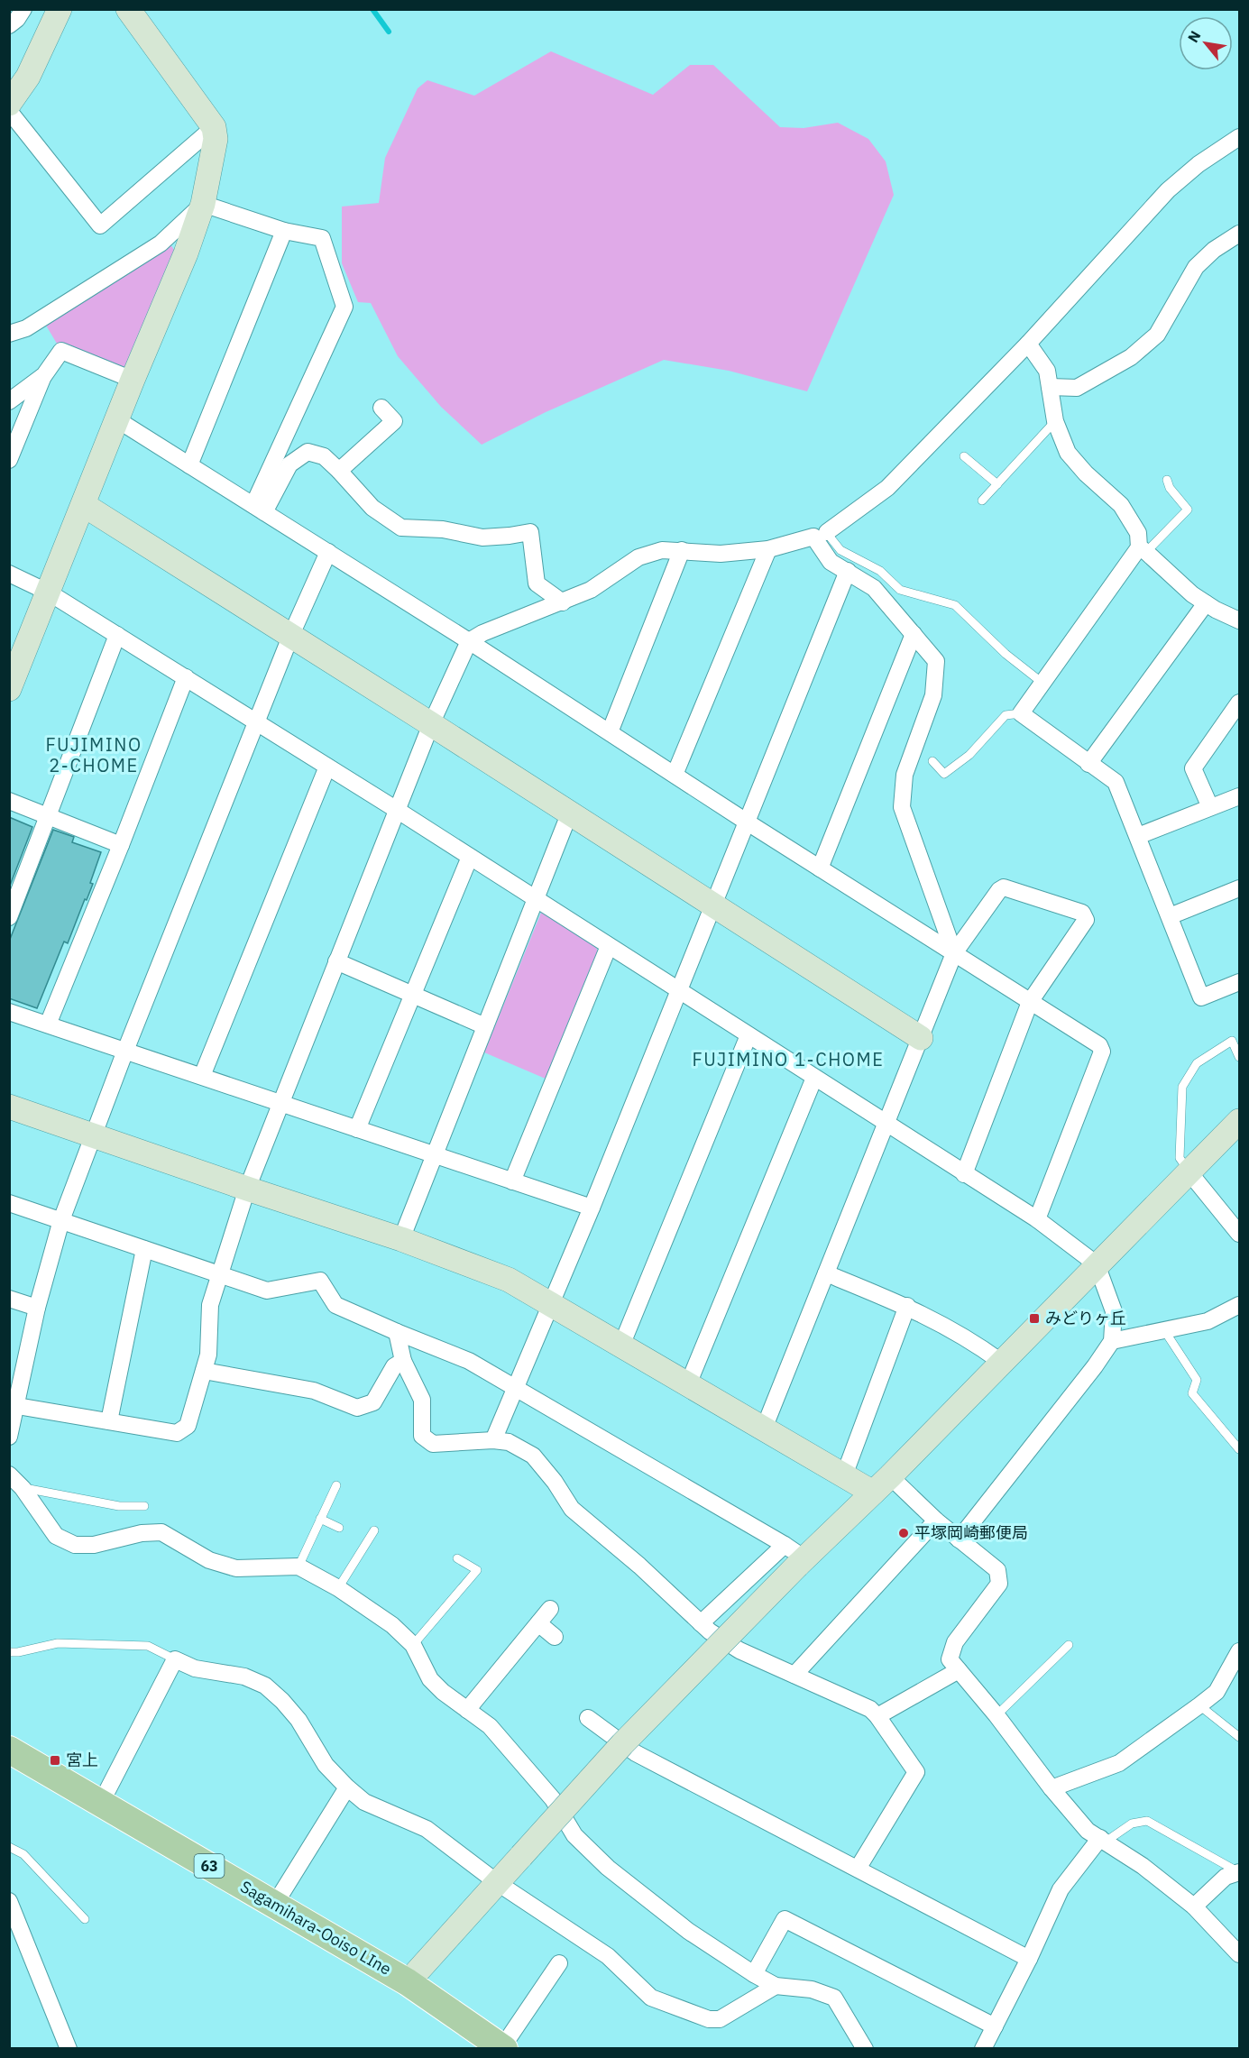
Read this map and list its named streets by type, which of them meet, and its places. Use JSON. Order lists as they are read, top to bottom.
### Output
{
  "streets": {
    "main road": ["63", "Sagamihara-Ooiso LIne"]
  },
  "districts": ["FUJIMINO 2-CHOME", "FUJIMINO 1-CHOME"],
  "places": {
    "transit": ["みどりヶ丘", "宮上"],
    "other": ["平塚岡崎郵便局"]
  },
  "north": "top left"
}
